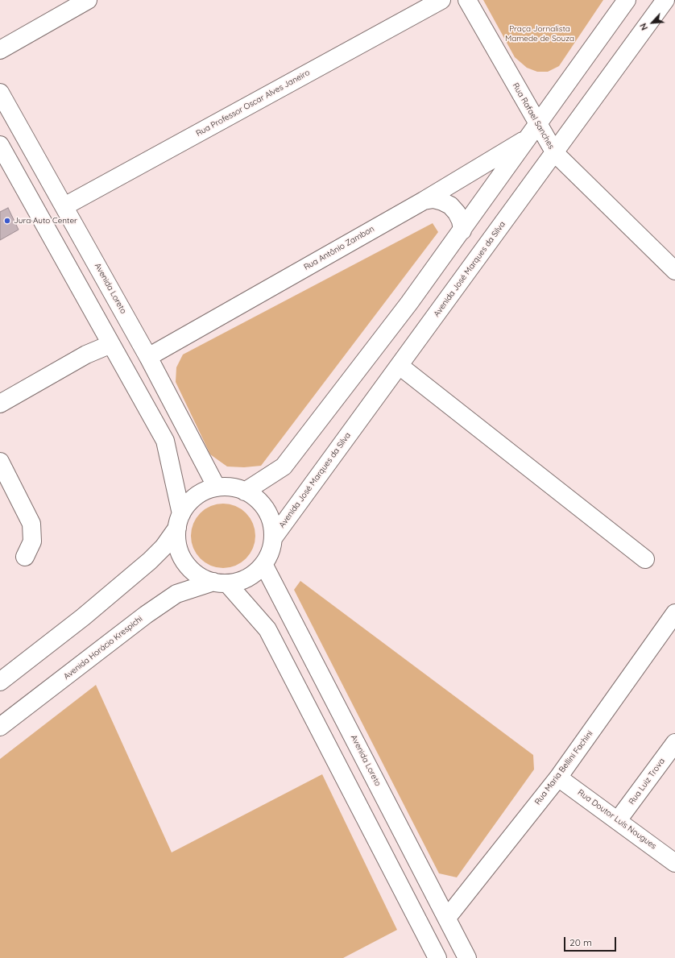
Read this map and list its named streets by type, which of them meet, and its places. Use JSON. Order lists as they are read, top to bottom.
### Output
{
  "streets": {
    "street": [
      "Rua Professor Oscar Alves Janeiro",
      "Rua Rafael Sanches",
      "Rua Antônio Zambon",
      "Avenida José Marques da Silva",
      "Avenida Loreto",
      "Avenida Horácio Krespichi",
      "Rua Maria Bellini Fachini",
      "Rua Luiz Trova",
      "Rua Doutor Luís Nougues"
    ]
  },
  "crossings": [
    ["Rua Professor Oscar Alves Janeiro", "Avenida Loreto"],
    ["Rua Rafael Sanches", "Rua Antônio Zambon"],
    ["Rua Rafael Sanches", "Avenida José Marques da Silva"],
    ["Rua Antônio Zambon", "Avenida Loreto"],
    ["Avenida José Marques da Silva", "Avenida Loreto"],
    ["Avenida José Marques da Silva", "Avenida Horácio Krespichi"],
    ["Avenida Loreto", "Avenida Horácio Krespichi"],
    ["Avenida Loreto", "Rua Maria Bellini Fachini"],
    ["Rua Maria Bellini Fachini", "Rua Doutor Luís Nougues"],
    ["Rua Luiz Trova", "Rua Doutor Luís Nougues"]
  ],
  "parks": ["Praça Jornalista Mamede de Souza"],
  "places": ["Jura Auto Center"],
  "scale_bar": "20 m",
  "north": "bottom left"
}
